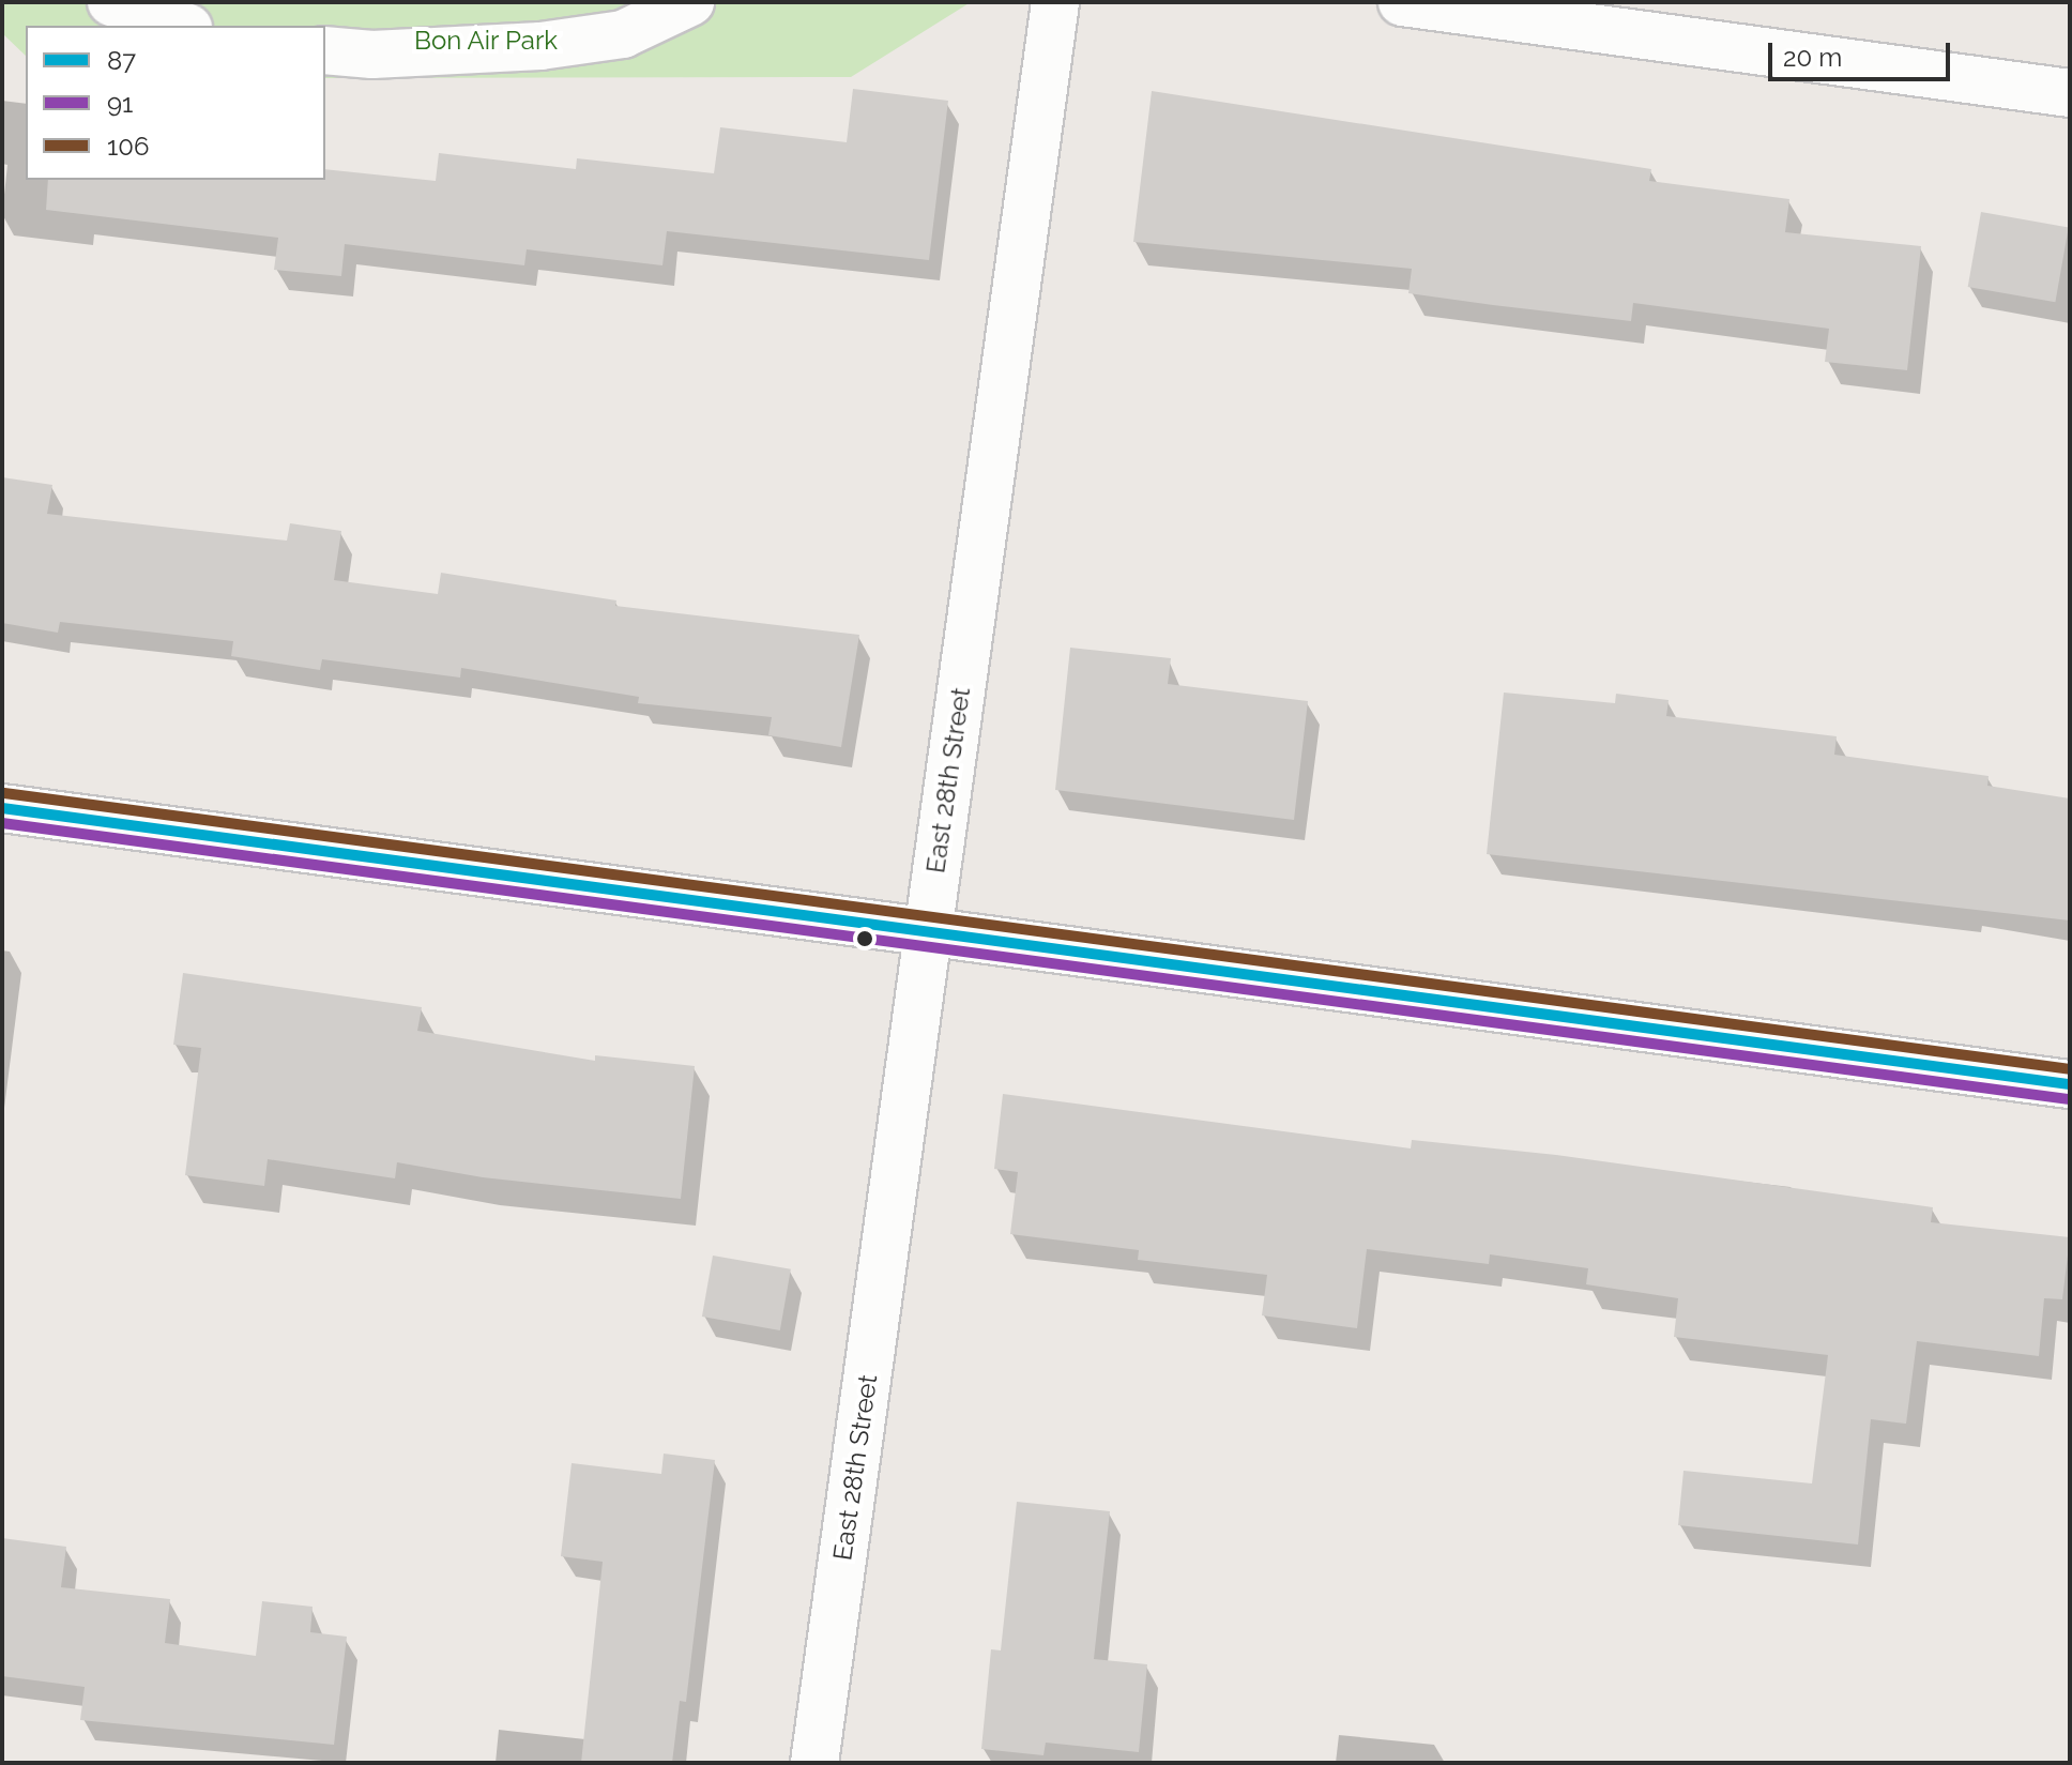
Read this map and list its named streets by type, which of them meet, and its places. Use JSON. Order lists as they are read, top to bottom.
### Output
{
  "streets": {
    "street": ["East 28th Street"]
  },
  "parks": ["Bon Air Park"],
  "lines": ["transit line 106", "transit line 87", "transit line 91"],
  "legend": ["87", "91", "106"],
  "scale_bar": "20 m"
}
